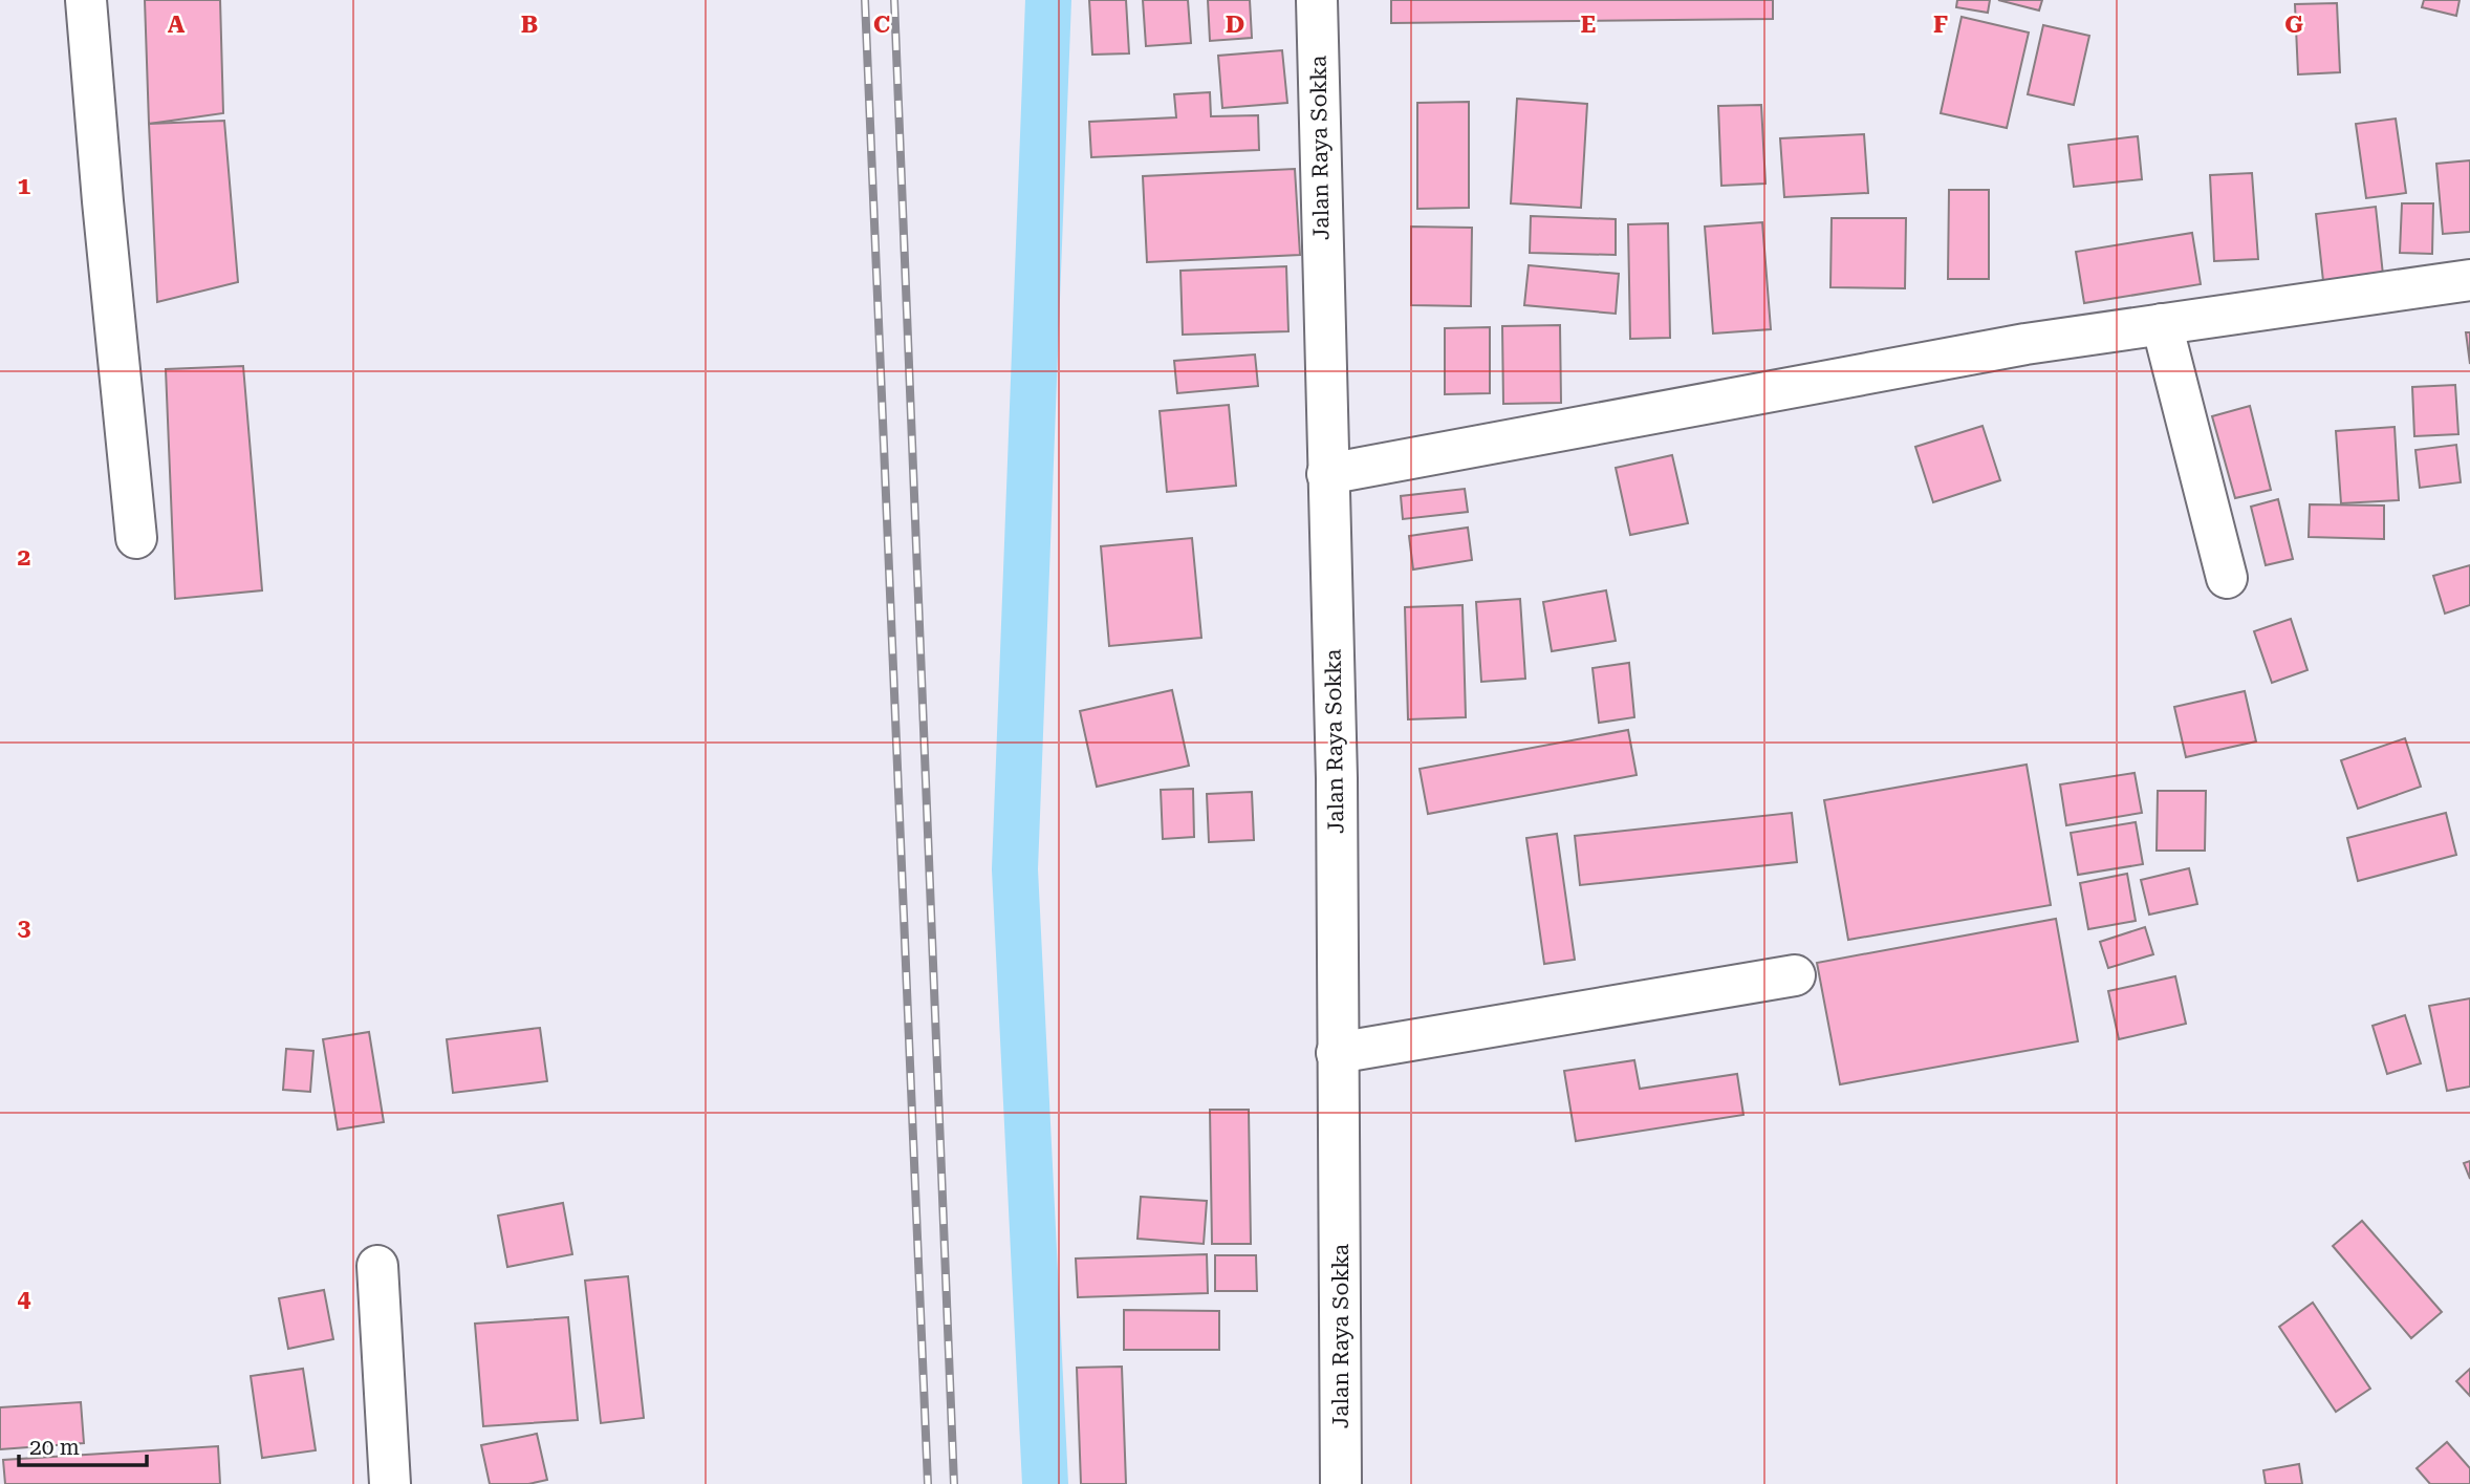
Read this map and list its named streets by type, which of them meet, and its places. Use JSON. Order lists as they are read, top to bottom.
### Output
{
  "streets": {
    "street": ["Jalan Raya Sokka"]
  },
  "scale_bar": "20 m",
  "grid": {
    "columns": [
      "A",
      "B",
      "C",
      "D",
      "E",
      "F",
      "G"
    ],
    "rows": [
      "1",
      "2",
      "3",
      "4"
    ]
  }
}
